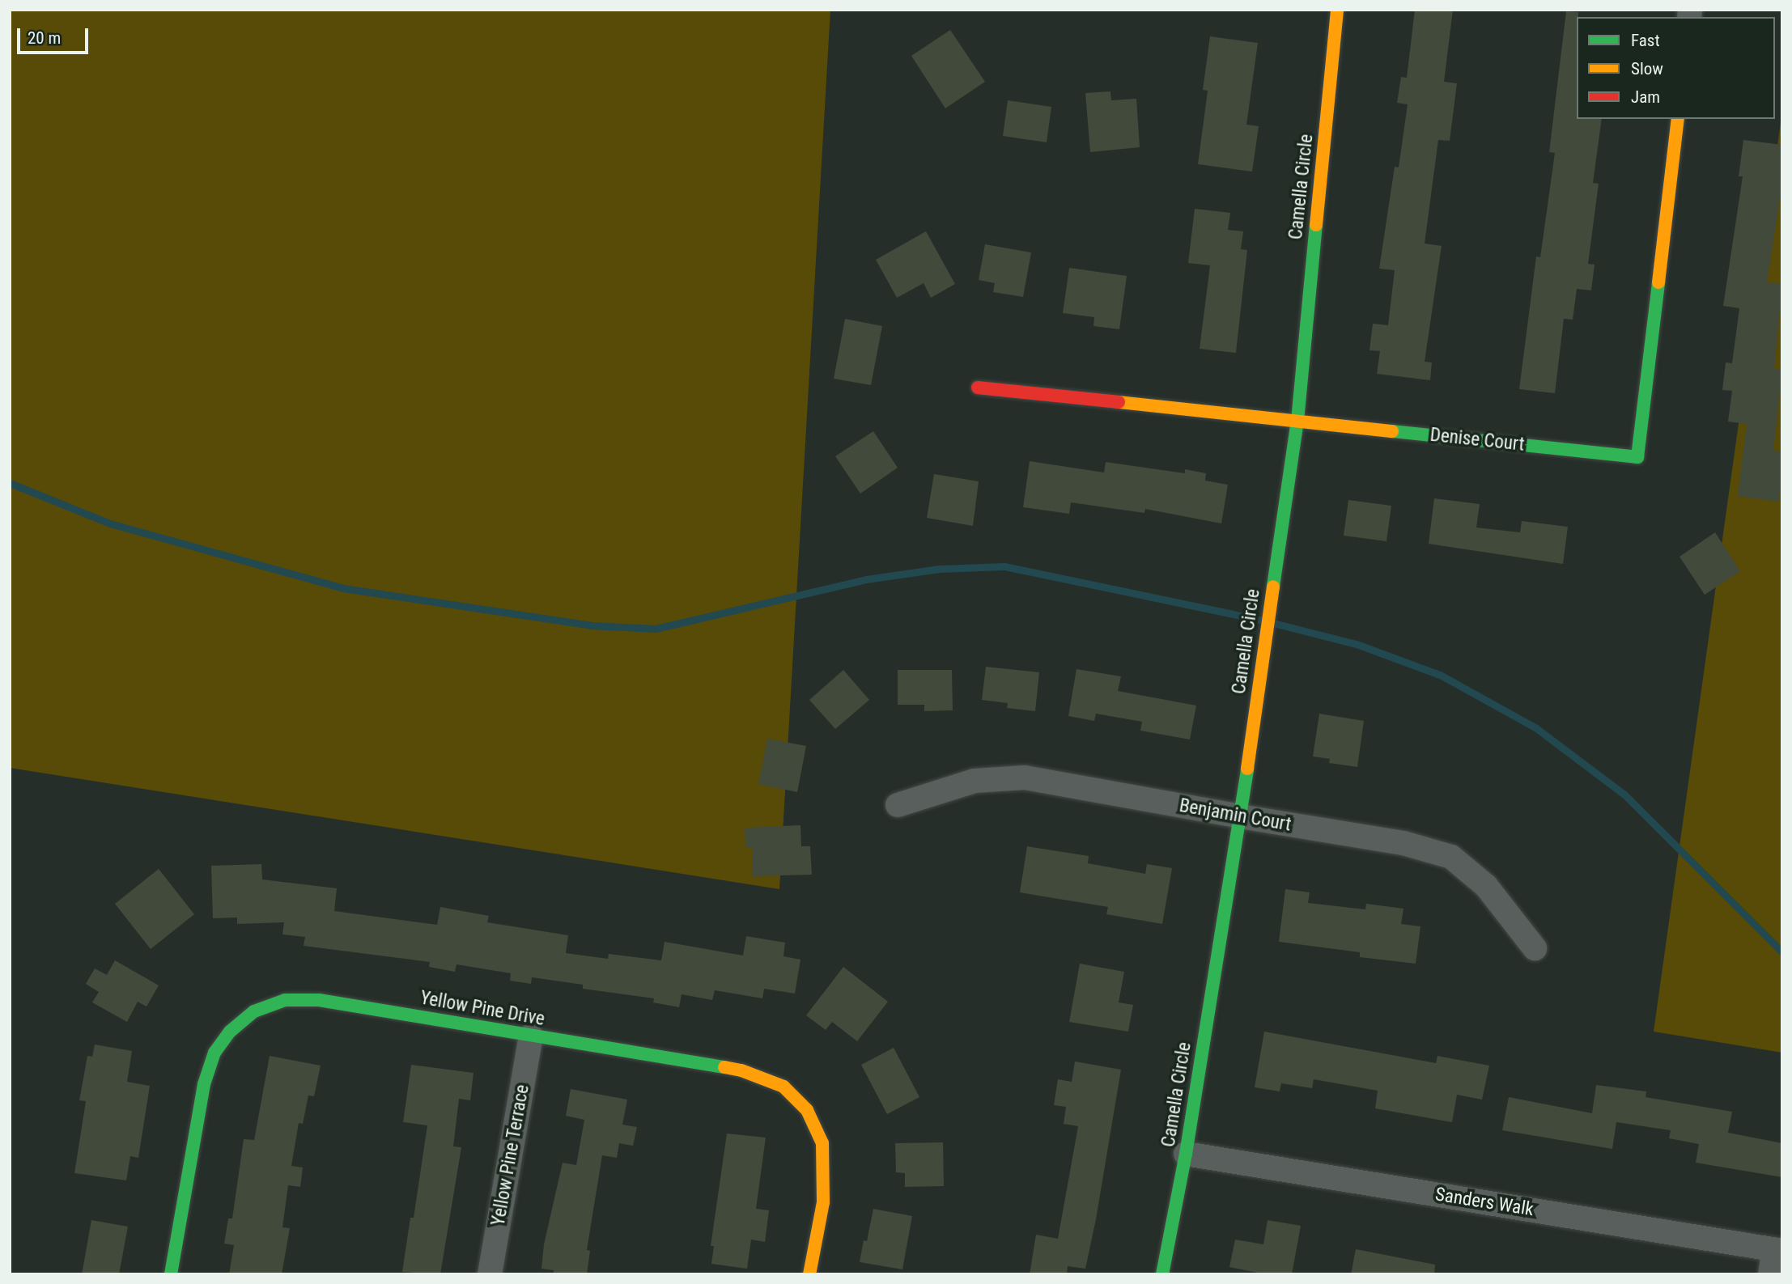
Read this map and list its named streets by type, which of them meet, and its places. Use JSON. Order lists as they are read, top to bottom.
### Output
{
  "streets": {
    "street": [
      "Camella Circle",
      "Denise Court",
      "Benjamin Court",
      "Yellow Pine Drive",
      "Yellow Pine Terrace",
      "Sanders Walk"
    ]
  },
  "crossings": [
    ["Camella Circle", "Denise Court"],
    ["Camella Circle", "Benjamin Court"],
    ["Camella Circle", "Sanders Walk"],
    ["Yellow Pine Drive", "Yellow Pine Terrace"]
  ],
  "legend": ["Fast", "Slow", "Jam"],
  "scale_bar": "20 m"
}
